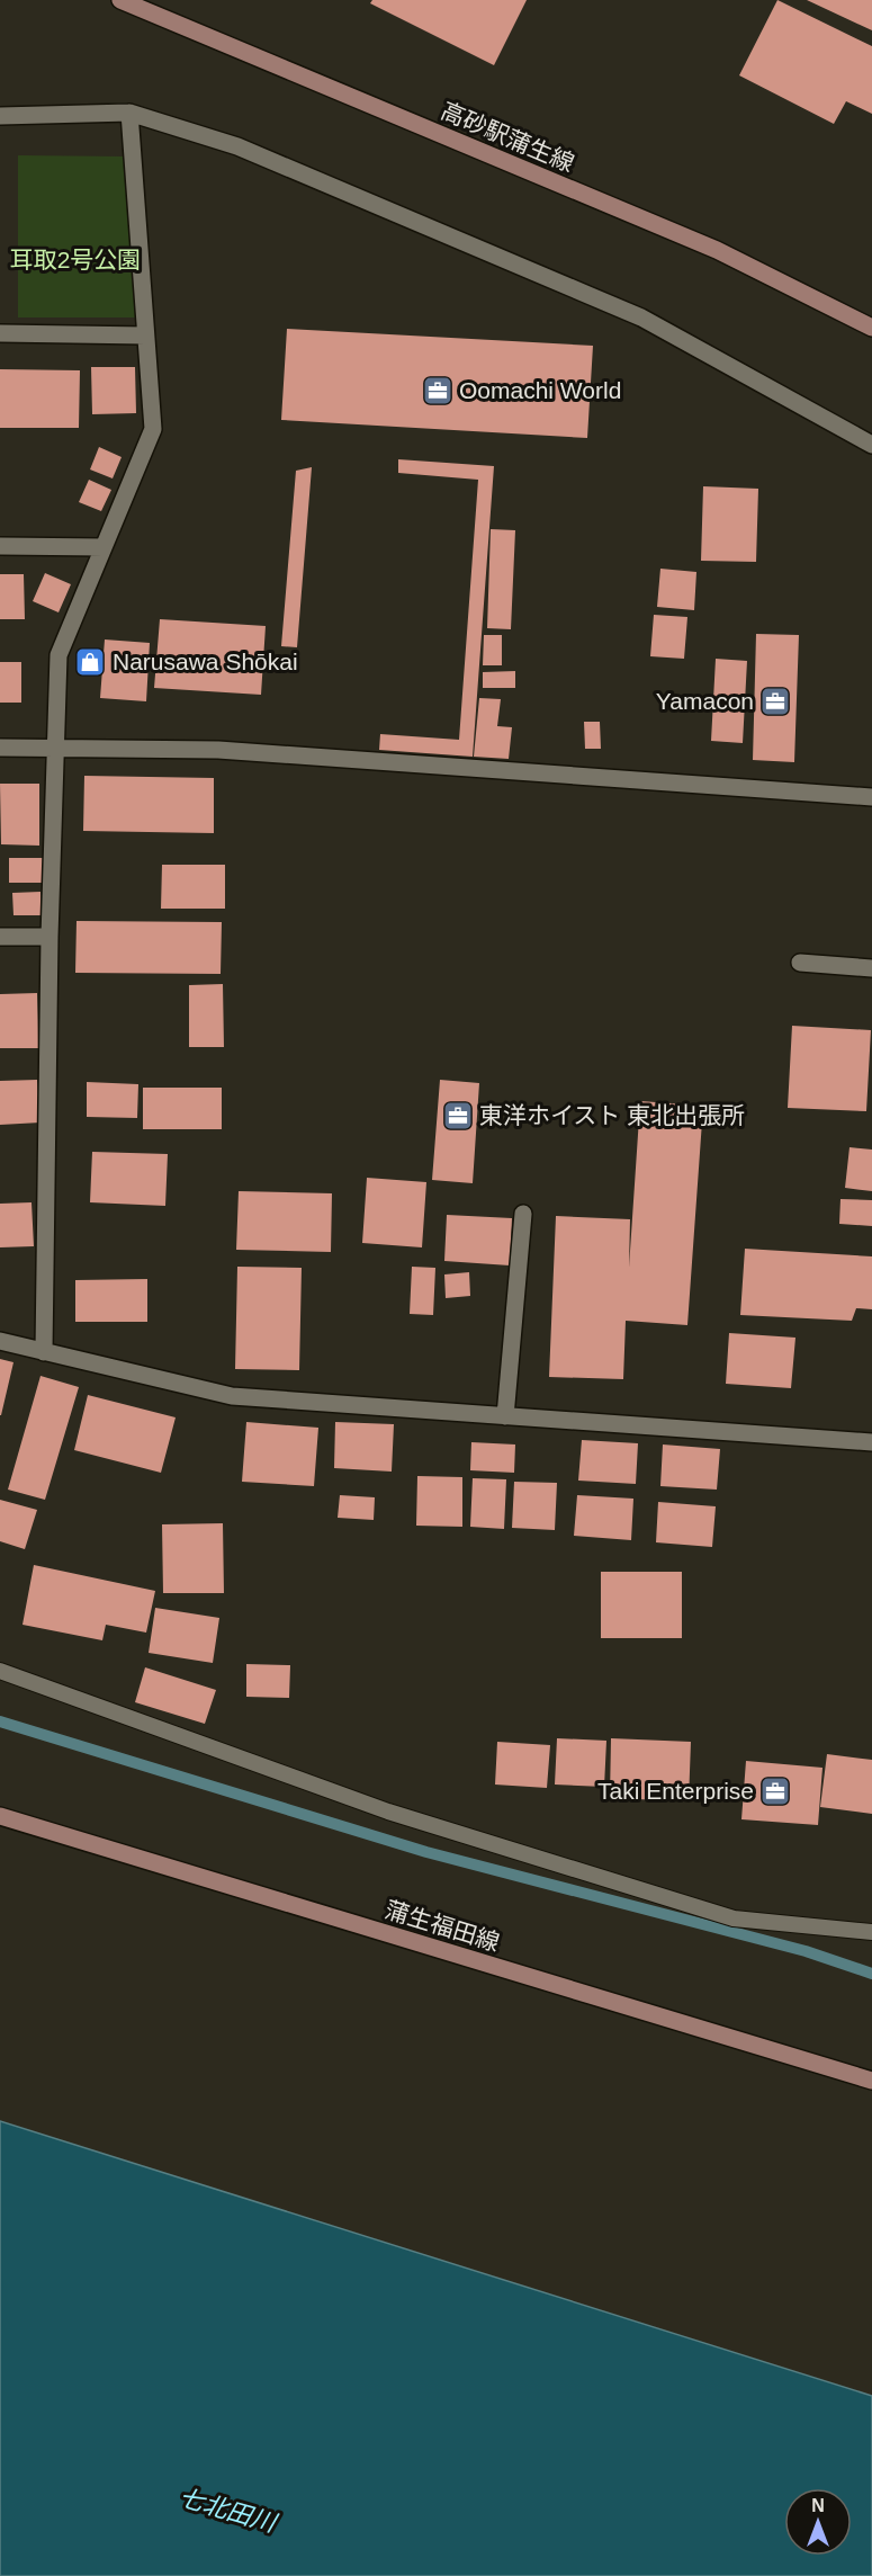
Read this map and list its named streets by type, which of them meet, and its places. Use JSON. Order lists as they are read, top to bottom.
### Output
{
  "streets": {
    "main road": ["高砂駅蒲生線", "蒲生福田線"]
  },
  "water": ["七北田川"],
  "parks": ["耳取2号公園"],
  "places": {
    "office": [
      "Oomachi World",
      "Yamacon",
      "東洋ホイスト 東北出張所",
      "Taki Enterprise"
    ],
    "shop": ["Narusawa Shōkai"]
  },
  "north": "top"
}
